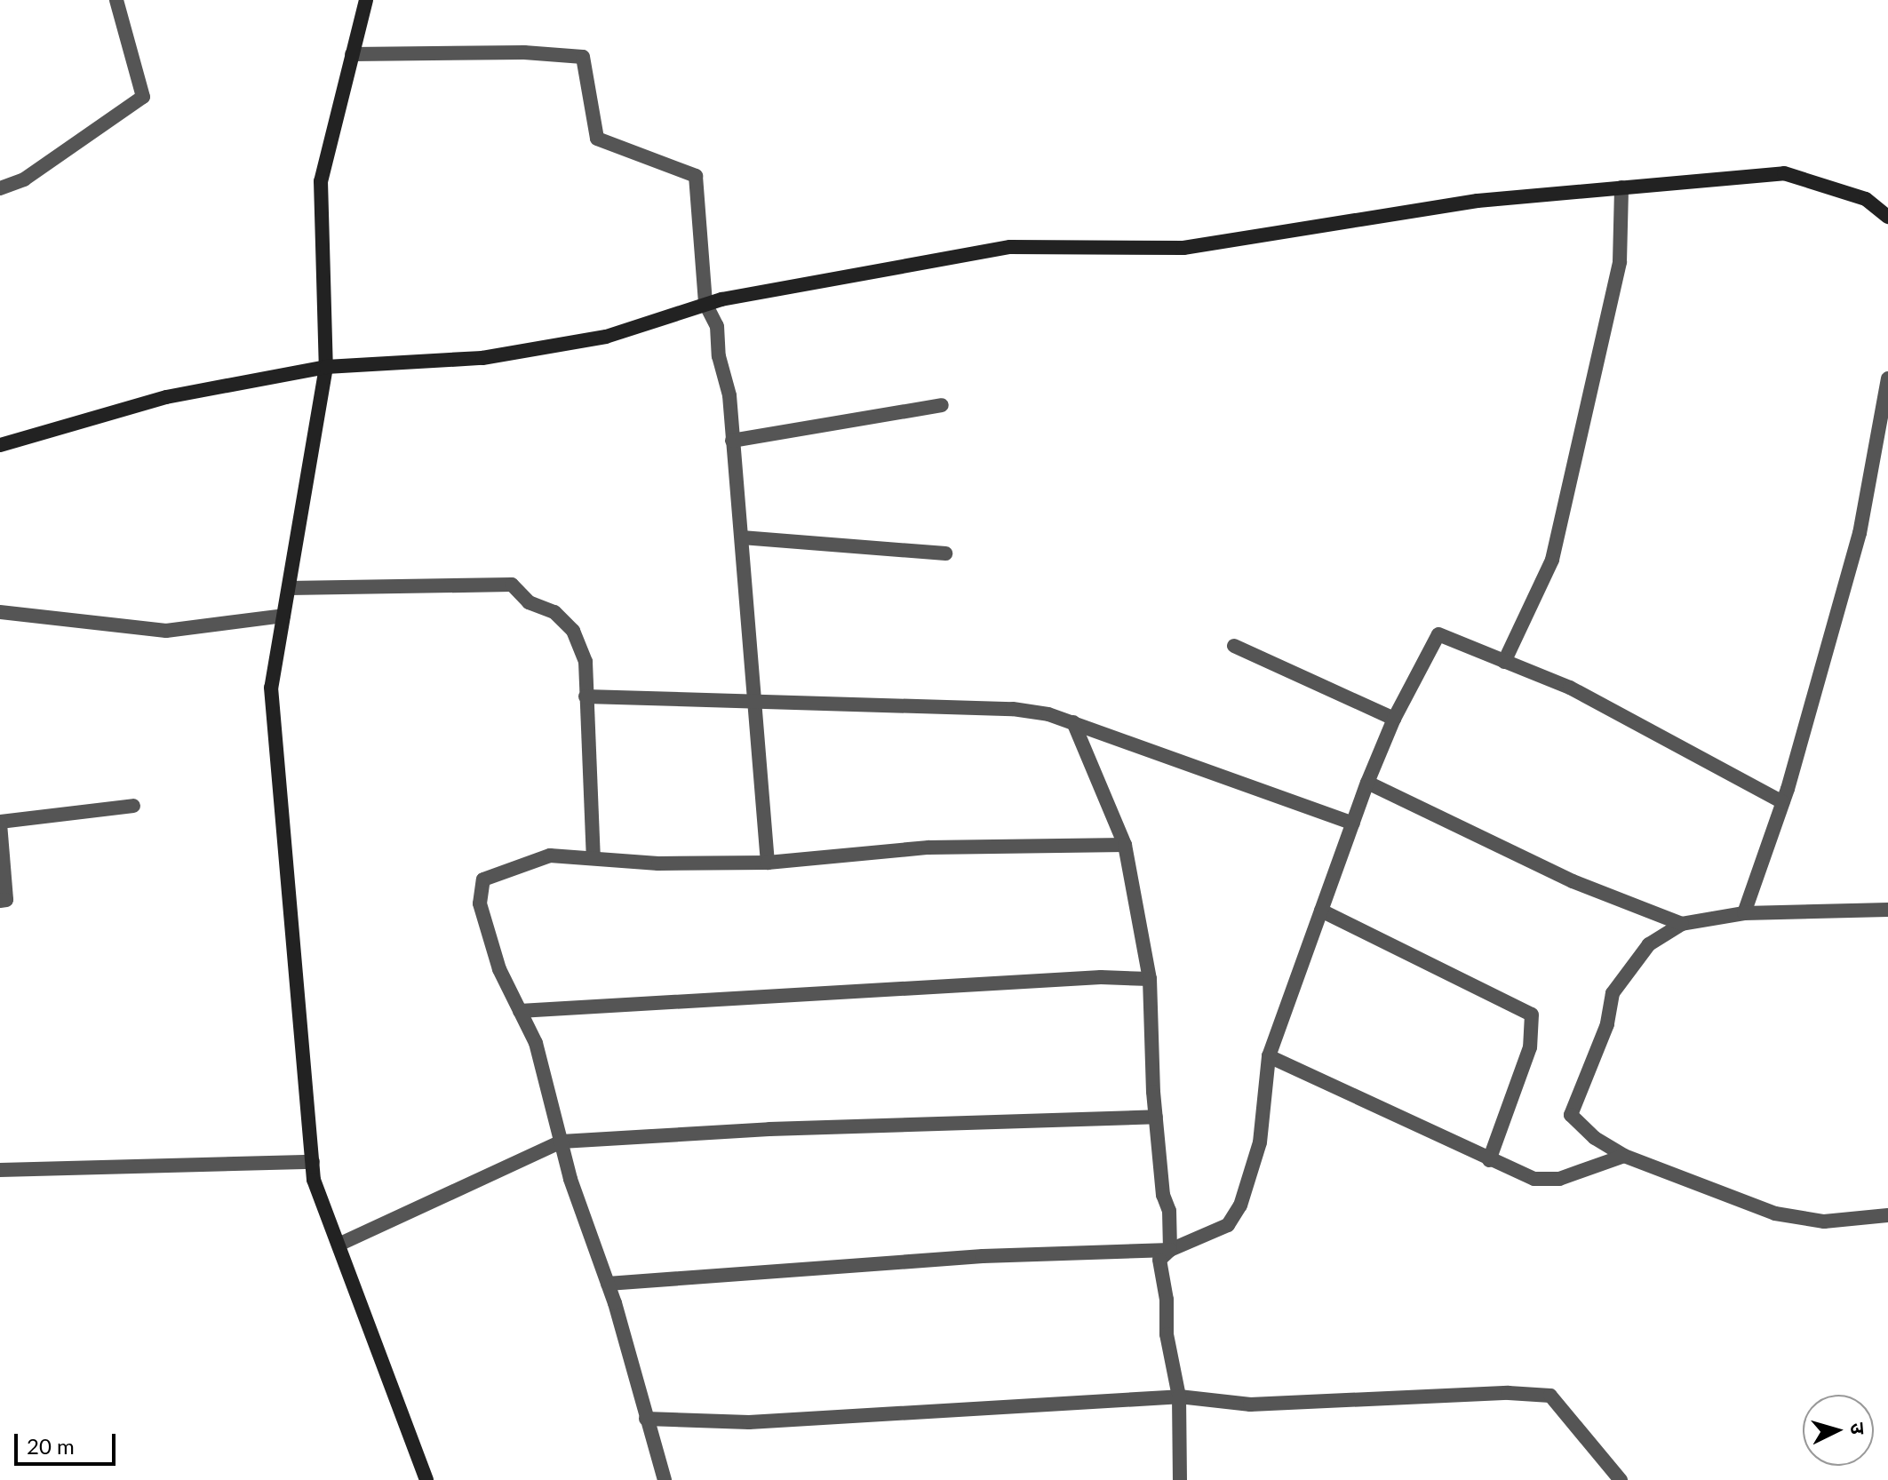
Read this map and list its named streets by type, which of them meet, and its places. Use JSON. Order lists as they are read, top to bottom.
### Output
{
  "scale_bar": "20 m",
  "north": "right"
}
